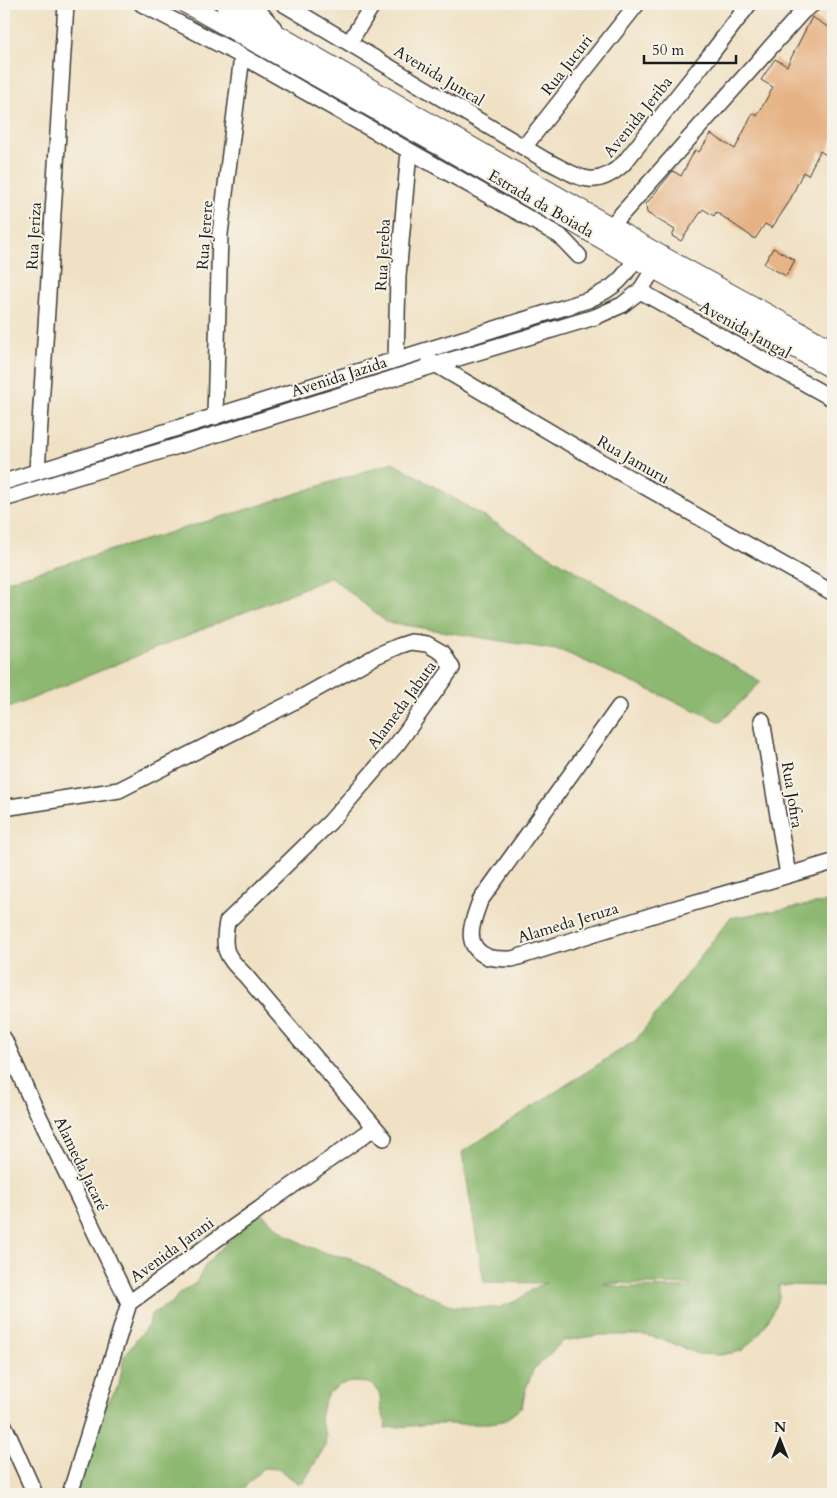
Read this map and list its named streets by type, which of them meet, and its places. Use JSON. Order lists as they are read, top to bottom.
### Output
{
  "streets": {
    "main road": ["Estrada da Boiada"],
    "street": [
      "Rua Jucuri",
      "Avenida Juncal",
      "Avenida Jeriba",
      "Rua Jerere",
      "Rua Jeriza",
      "Rua Jereba",
      "Avenida Jangal",
      "Avenida Jazida",
      "Rua Jamuru",
      "Alameda Jabuta",
      "Rua Jofira",
      "Alameda Jeruza",
      "Alameda Jacaré",
      "Avenida Jarani"
    ]
  },
  "crossings": [
    ["Rua Jucuri", "Avenida Juncal"],
    ["Avenida Juncal", "Avenida Jeriba"],
    ["Estrada da Boiada", "Rua Jerere"],
    ["Estrada da Boiada", "Avenida Jazida"],
    ["Rua Jerere", "Avenida Jazida"],
    ["Rua Jeriza", "Avenida Jazida"],
    ["Rua Jereba", "Avenida Jazida"],
    ["Avenida Jangal", "Avenida Jazida"],
    ["Avenida Jazida", "Rua Jamuru"],
    ["Alameda Jabuta", "Avenida Jarani"],
    ["Rua Jofira", "Alameda Jeruza"],
    ["Alameda Jacaré", "Avenida Jarani"]
  ],
  "scale_bar": "50 m",
  "north": "top"
}
